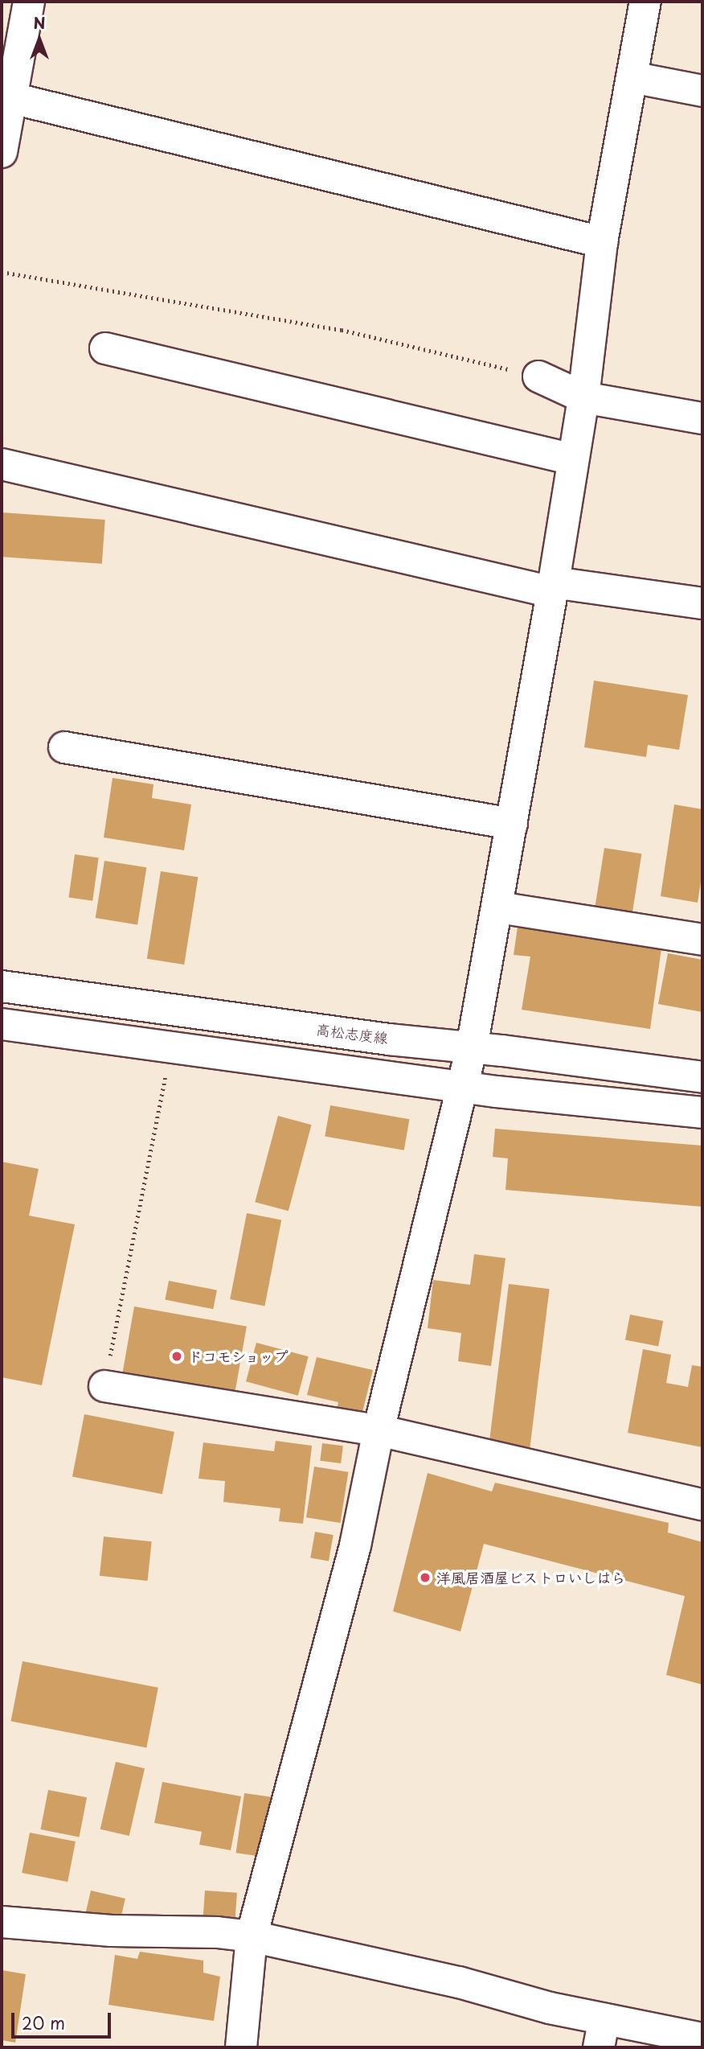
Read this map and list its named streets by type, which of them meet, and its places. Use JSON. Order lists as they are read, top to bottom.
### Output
{
  "streets": {
    "street": ["高松志度線"]
  },
  "places": ["ドコモショップ", "洋風居酒屋ビストロいしはら"],
  "scale_bar": "20 m",
  "north": "top"
}
